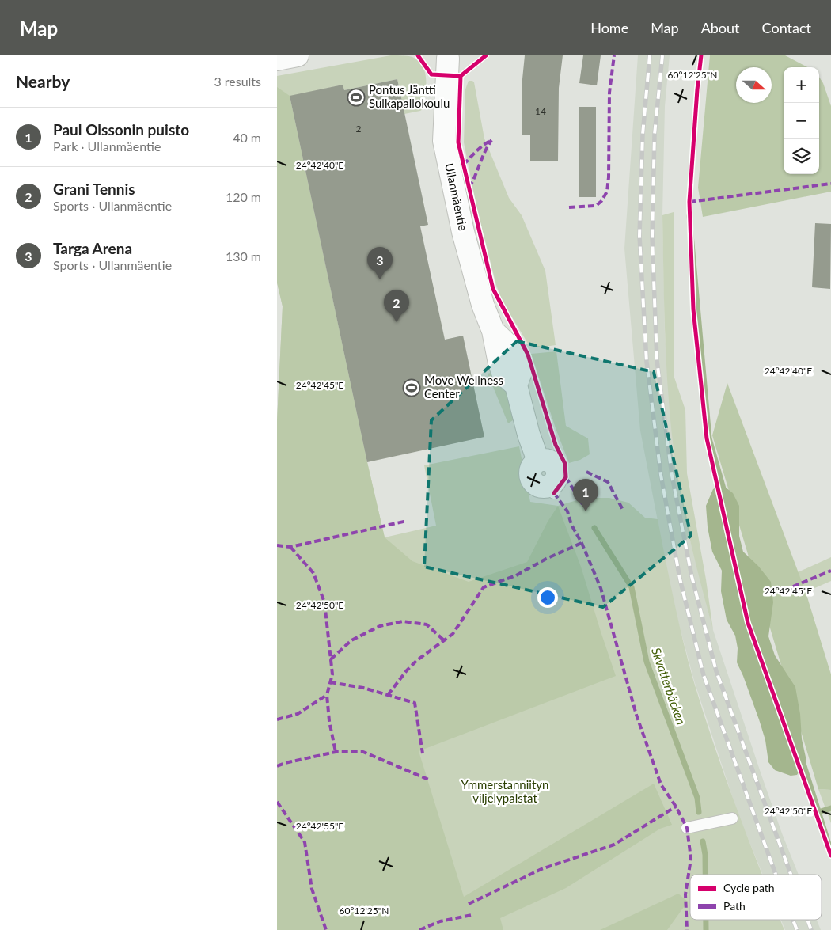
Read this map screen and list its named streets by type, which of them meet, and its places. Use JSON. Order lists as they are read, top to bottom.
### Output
{
  "streets": {
    "street": ["Ullanmäentie"]
  },
  "water": ["Skvatterbäcken"],
  "parks": ["Ymmerstanniityn viljelypalstat"],
  "places": {
    "sports": ["Pontus Jäntti Sulkapallokoulu", "Move Wellness Center"]
  },
  "house_numbers": ["14", "2"],
  "legend": ["Cycle path", "Path"],
  "north": "right",
  "page": {
    "header": "Map",
    "nav": [
      "Home",
      "Map",
      "About",
      "Contact"
    ],
    "heading": ["Nearby", "3 results"],
    "map_buttons": ["+", "−"],
    "list": [
      {
        "mark": "1",
        "name": "Paul Olssonin puisto",
        "note": "Park · Ullanmäentie",
        "value": "40 m"
      },
      {
        "mark": "2",
        "name": "Grani Tennis",
        "note": "Sports · Ullanmäentie",
        "value": "120 m"
      },
      {
        "mark": "3",
        "name": "Targa Arena",
        "note": "Sports · Ullanmäentie",
        "value": "130 m"
      }
    ],
    "pins": ["3", "2", "1"]
  },
  "coordinates": [
    "60°12'25\"N",
    "24°42'40\"E",
    "24°42'45\"E",
    "24°42'50\"E",
    "24°42'55\"E"
  ]
}
